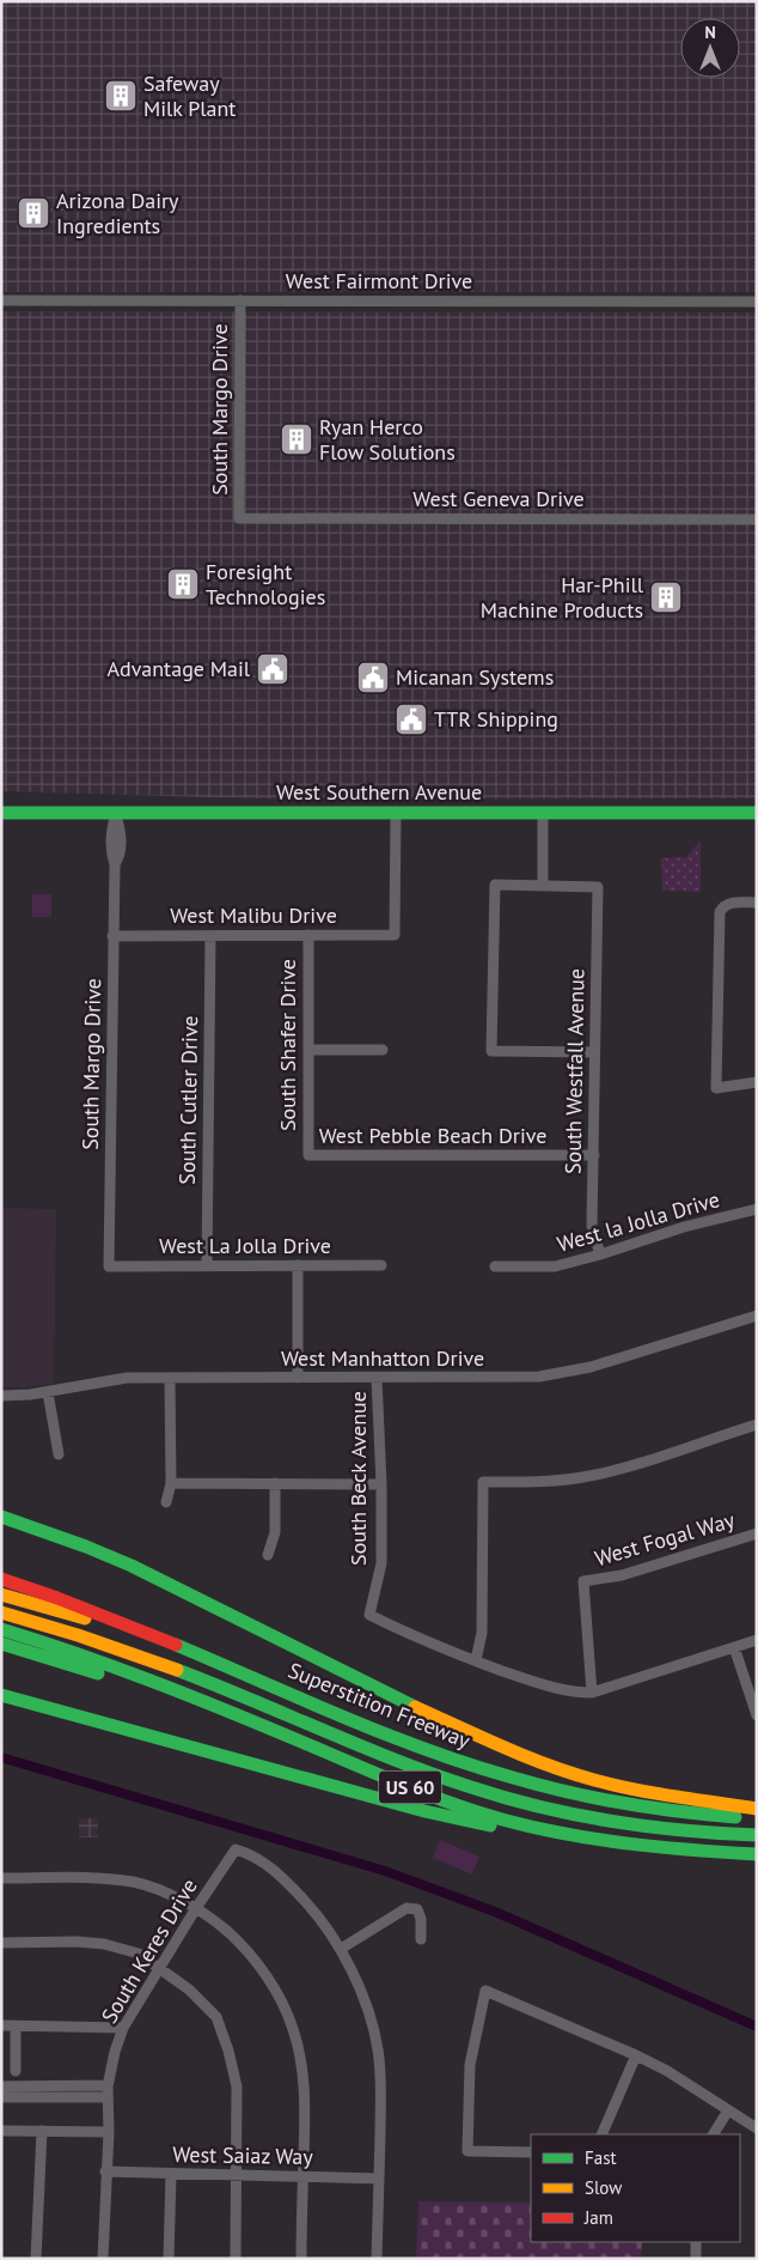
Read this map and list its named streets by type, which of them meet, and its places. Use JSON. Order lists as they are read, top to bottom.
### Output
{
  "streets": {
    "main road": ["West Southern Avenue", "Superstition Freeway", "US 60"],
    "street": [
      "West Fairmont Drive",
      "South Margo Drive",
      "West Geneva Drive",
      "West Malibu Drive",
      "South Shafer Drive",
      "South Westfall Avenue",
      "South Cutler Drive",
      "West Pebble Beach Drive",
      "West la Jolla Drive",
      "West La Jolla Drive",
      "West Manhatton Drive",
      "South Beck Avenue",
      "West Fogal Way",
      "South Keres Drive",
      "West Saiaz Way"
    ]
  },
  "crossings": [
    ["West Fairmont Drive", "South Margo Drive"],
    ["South Margo Drive", "West Geneva Drive"],
    ["South Margo Drive", "West Southern Avenue"],
    ["South Margo Drive", "West Malibu Drive"],
    ["South Margo Drive", "West La Jolla Drive"],
    ["West Southern Avenue", "West Malibu Drive"],
    ["West Malibu Drive", "South Shafer Drive"],
    ["West Malibu Drive", "South Cutler Drive"],
    ["South Shafer Drive", "West Pebble Beach Drive"],
    ["South Westfall Avenue", "West Pebble Beach Drive"],
    ["South Westfall Avenue", "West la Jolla Drive"],
    ["South Cutler Drive", "West La Jolla Drive"],
    ["West Manhatton Drive", "South Beck Avenue"],
    ["South Keres Drive", "West Saiaz Way"]
  ],
  "places": {
    "building": [
      "Safeway Milk Plant",
      "Arizona Dairy Ingredients",
      "Ryan Herco Flow Solutions",
      "Foresight Technologies",
      "Har-Phill Machine Products"
    ],
    "public building": ["Advantage Mail", "Micanan Systems", "TTR Shipping"]
  },
  "legend": ["Fast", "Slow", "Jam"],
  "north": "top"
}
